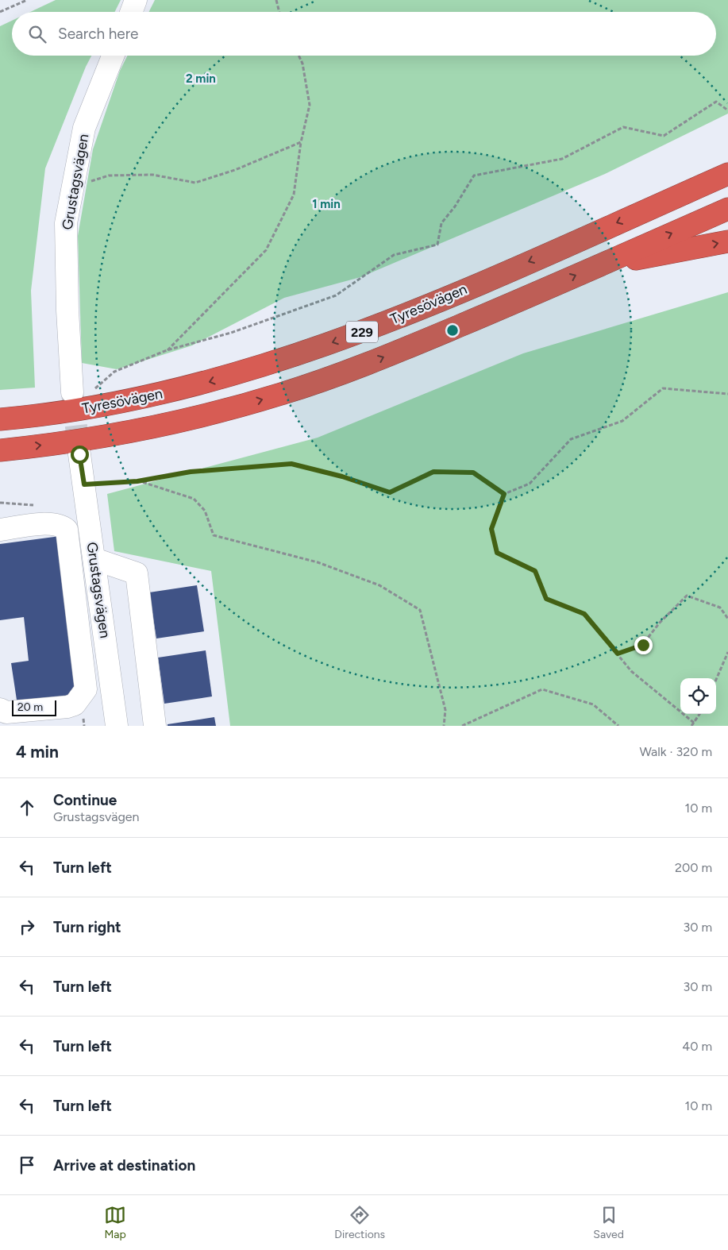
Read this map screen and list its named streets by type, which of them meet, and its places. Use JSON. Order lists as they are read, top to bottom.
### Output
{
  "streets": {
    "highway": ["Tyresövägen", "229"],
    "street": ["Grustagsvägen"]
  },
  "scale_bar": "20 m",
  "page": {
    "search": "Search here",
    "scale": "20 m",
    "heading": ["4 min", "Walk · 320 m"],
    "list": [
      ["Continue", "Grustagsvägen", "10 m"],
      ["Turn left", "200 m"],
      ["Turn right", "30 m"],
      ["Turn left", "30 m"],
      ["Turn left", "40 m"],
      ["Turn left", "10 m"],
      "Arrive at destination"
    ],
    "nav": ["Map", "Directions", "Saved"]
  },
  "rings": ["2 min", "1 min"]
}
